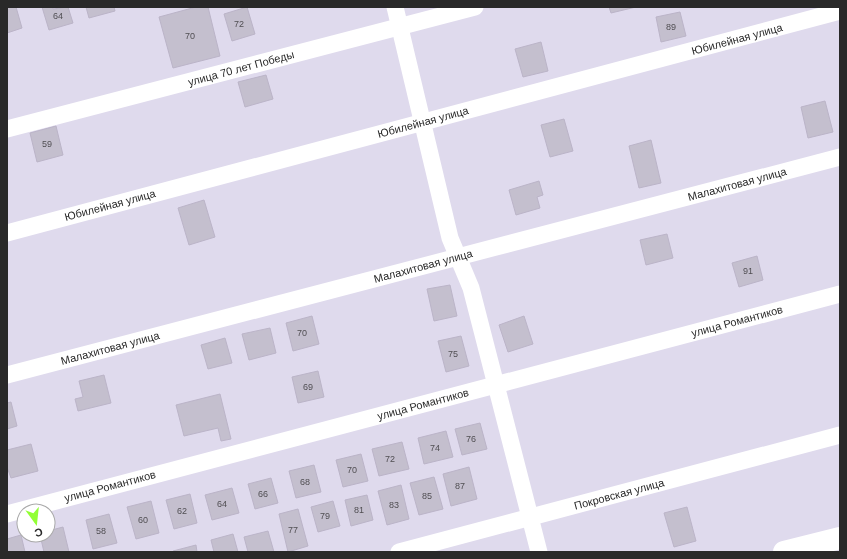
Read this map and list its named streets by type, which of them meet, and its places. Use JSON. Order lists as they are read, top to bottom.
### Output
{
  "streets": {
    "street": [
      "Юбилейная улица",
      "улица 70 лет Победы",
      "Малахитовая улица",
      "улица Романтиков",
      "Покровская улица"
    ]
  },
  "house_numbers": [
    "64",
    "72",
    "89",
    "70",
    "59",
    "91",
    "70",
    "75",
    "69",
    "76",
    "74",
    "72",
    "70",
    "68",
    "87",
    "66",
    "85",
    "64",
    "83",
    "81",
    "62",
    "79",
    "60",
    "77",
    "58"
  ],
  "north": "bottom"
}
